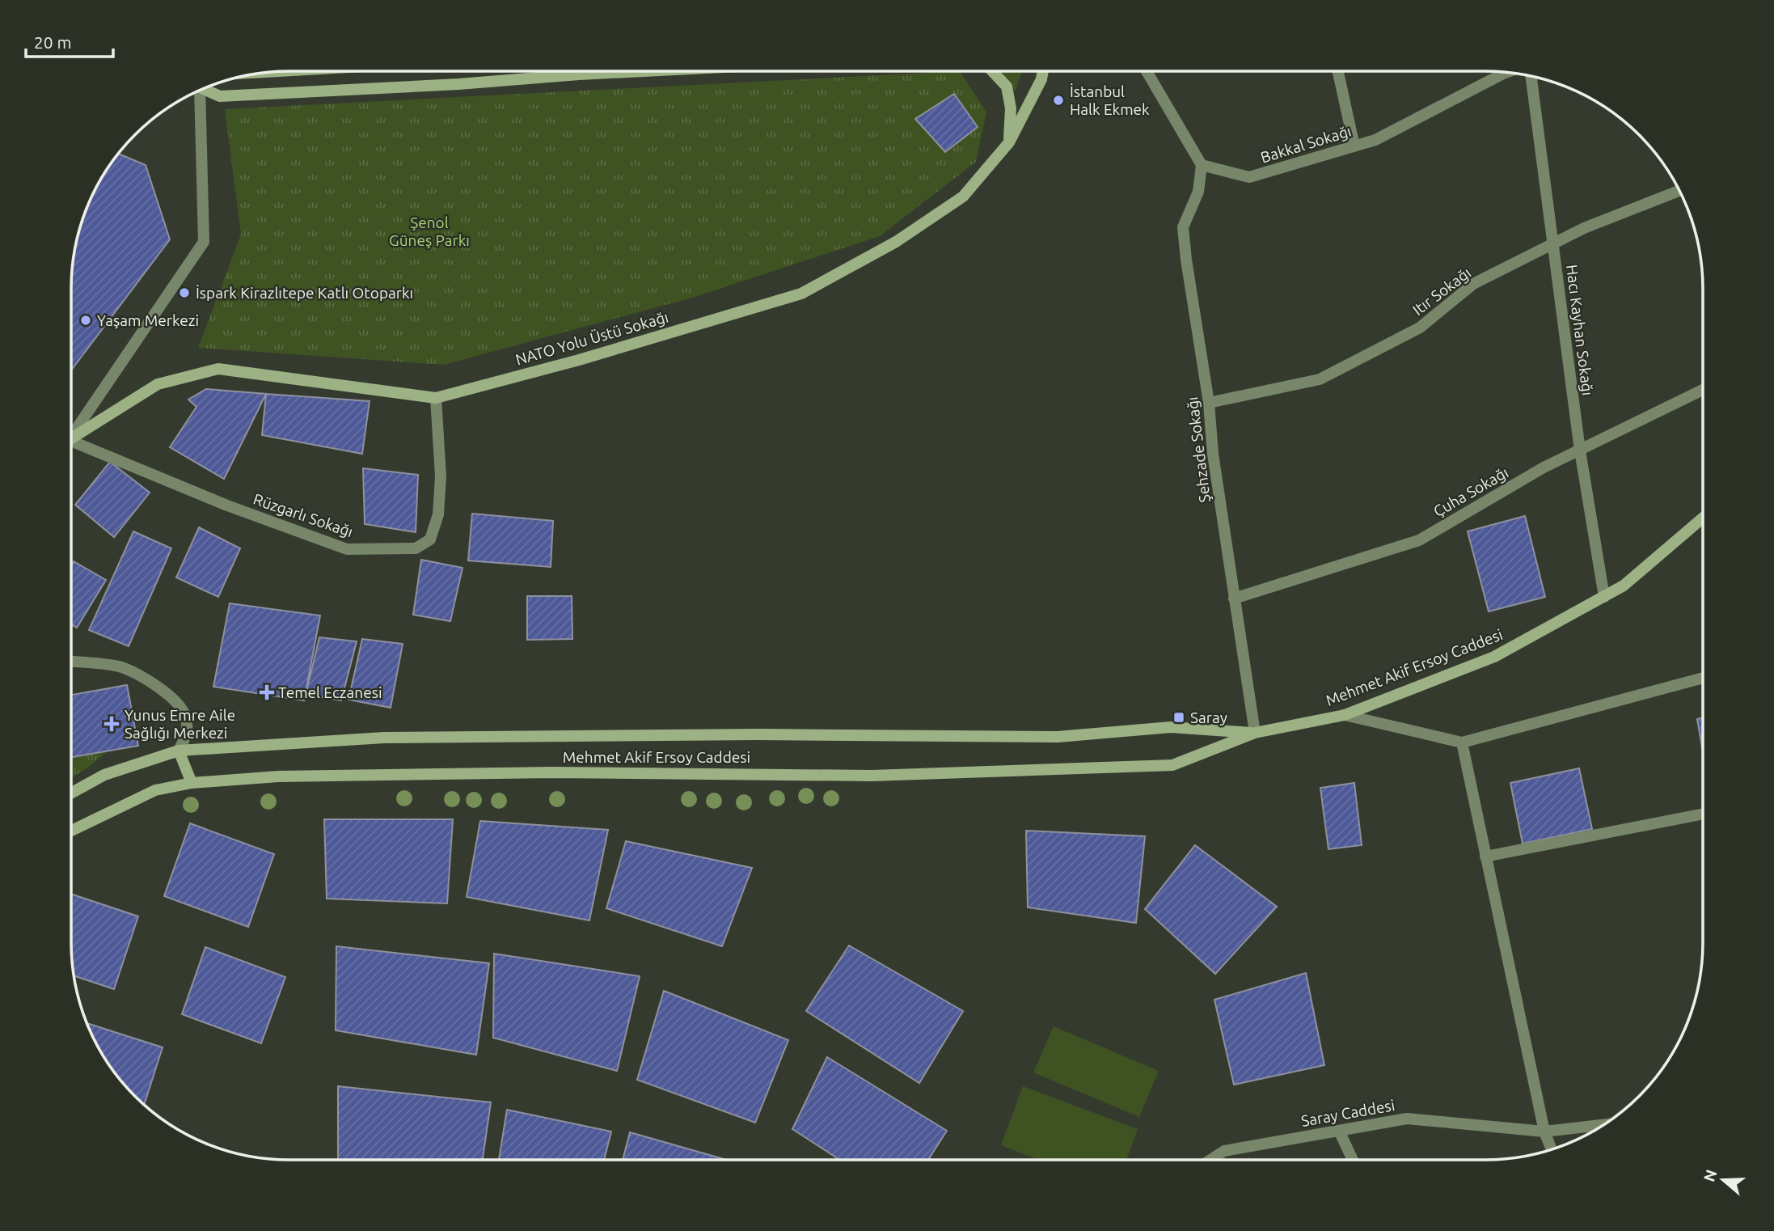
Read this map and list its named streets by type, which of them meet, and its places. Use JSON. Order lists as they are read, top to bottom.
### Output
{
  "streets": {
    "main road": ["NATO Yolu Üstü Sokağı", "Mehmet Akif Ersoy Caddesi"],
    "street": [
      "Bakkal Sokağı",
      "Itır Sokağı",
      "Hacı Kayhan Sokağı",
      "Şehzade Sokağı",
      "Çuha Sokağı",
      "Rüzgarlı Sokağı",
      "Saray Caddesi"
    ]
  },
  "crossings": [
    ["Bakkal Sokağı", "Şehzade Sokağı"],
    ["Itır Sokağı", "Hacı Kayhan Sokağı"],
    ["Itır Sokağı", "Şehzade Sokağı"],
    ["Hacı Kayhan Sokağı", "Çuha Sokağı"],
    ["Hacı Kayhan Sokağı", "Mehmet Akif Ersoy Caddesi"],
    ["NATO Yolu Üstü Sokağı", "Rüzgarlı Sokağı"],
    ["Şehzade Sokağı", "Çuha Sokağı"],
    ["Şehzade Sokağı", "Mehmet Akif Ersoy Caddesi"]
  ],
  "parks": ["Şenol Güneş Parkı"],
  "places": {
    "other": ["İstanbul Halk Ekmek", "İspark Kirazlıtepe Katlı Otoparkı", "Yaşam Merkezi"],
    "health": ["Temel Eczanesi", "Yunus Emre Aile Sağlığı Merkezi"],
    "transit": ["Saray"]
  },
  "scale_bar": "20 m",
  "north": "left"
}
